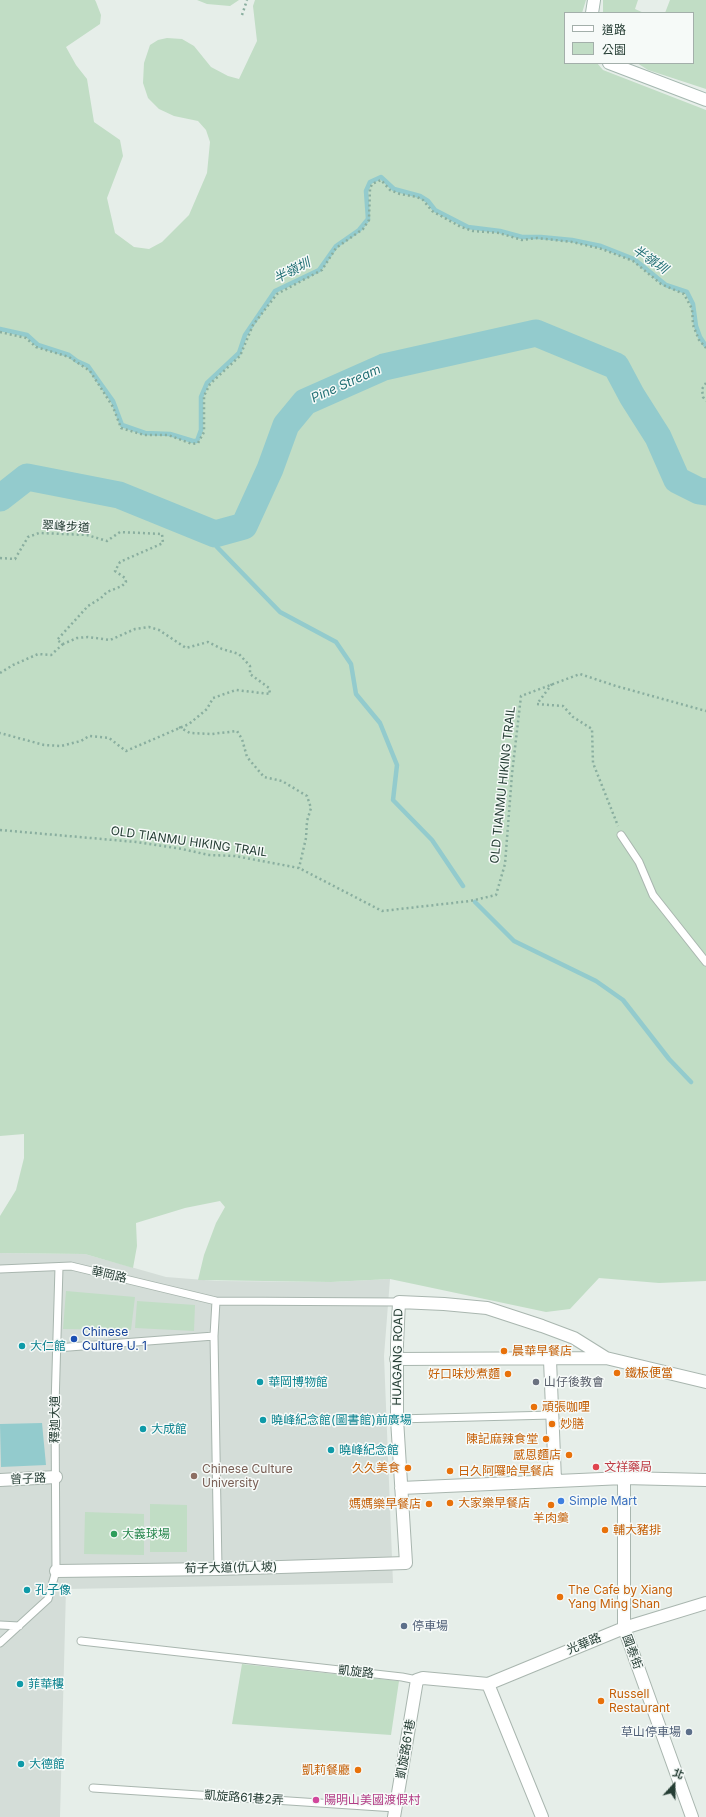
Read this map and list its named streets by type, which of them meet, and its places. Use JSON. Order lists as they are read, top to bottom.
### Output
{
  "streets": {
    "street": [
      "HUAGANG ROAD",
      "曾子路",
      "荀子大道(仇人坡)",
      "光華路",
      "國泰街",
      "凱旋路",
      "凱旋路61巷"
    ],
    "lane": ["華岡路", "釋迦大道", "凱旋路61巷2弄"],
    "path": ["翠峰步道", "OLD TIANMU HIKING TRAIL"]
  },
  "crossings": [
    ["華岡路", "HUAGANG ROAD"],
    ["華岡路", "釋迦大道"],
    ["HUAGANG ROAD", "荀子大道(仇人坡)"],
    ["釋迦大道", "曾子路"],
    ["釋迦大道", "荀子大道(仇人坡)"],
    ["光華路", "國泰街"],
    ["光華路", "凱旋路"],
    ["凱旋路", "凱旋路61巷"],
    ["凱旋路61巷", "凱旋路61巷2弄"]
  ],
  "water": ["半嶺圳", "Pine Stream"],
  "places": [
    "Chinese Culture U. 1",
    "大仁館",
    "晨華早餐店",
    "鐵板便當",
    "好口味炒煮麵",
    "華岡博物館",
    "山仔後教會",
    "頑張咖哩",
    "曉峰紀念館(圖書館)前廣場",
    "妙膳",
    "大成館",
    "陳記麻辣食堂",
    "曉峰紀念館",
    "感恩麵店",
    "文祥藥局",
    "久久美食",
    "日久阿囉哈早餐店",
    "Chinese Culture University",
    "Simple Mart",
    "大家樂早餐店",
    "媽媽樂早餐店",
    "羊肉羹",
    "輔大豬排",
    "大義球場",
    "孔子像",
    "The Cafe by Xiang Yang Ming Shan",
    "停車場",
    "菲華樓",
    "Russell Restaurant",
    "草山停車場",
    "大德館",
    "凱莉餐廳",
    "陽明山美國渡假村"
  ],
  "legend": ["道路", "公園"],
  "north": "top"
}
